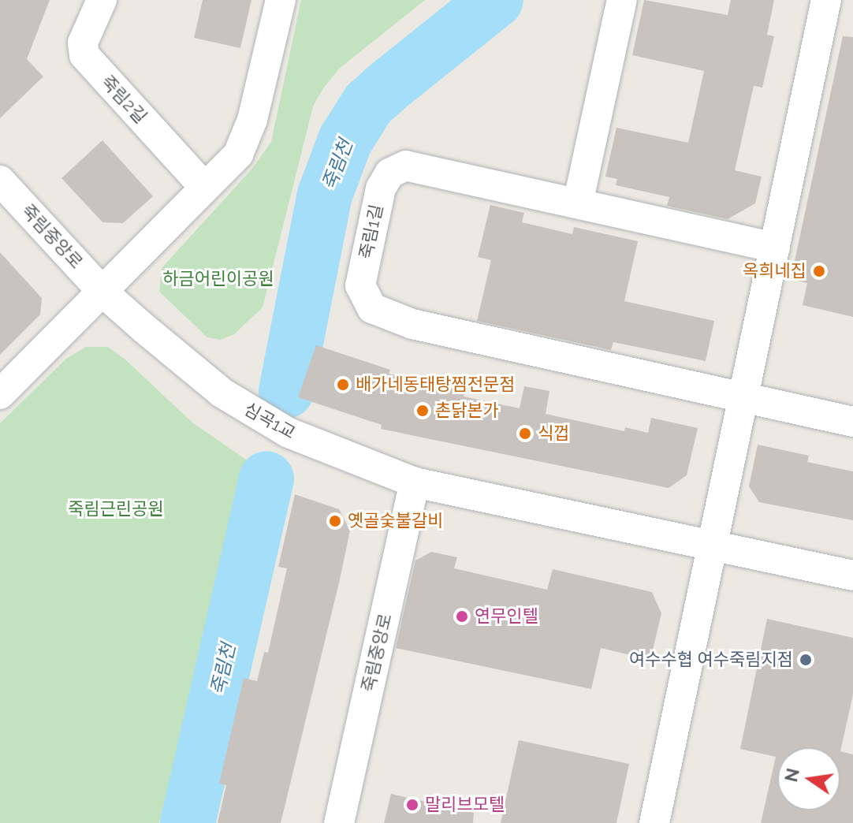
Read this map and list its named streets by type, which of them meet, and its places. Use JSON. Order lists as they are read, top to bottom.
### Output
{
  "streets": {
    "street": [
      "죽림2길",
      "죽림1길",
      "죽림중앙로",
      "심곡1교"
    ]
  },
  "crossings": [
    ["죽림중앙로", "심곡1교"]
  ],
  "water": ["죽림천"],
  "parks": ["하금어린이공원", "죽림근린공원"],
  "places": [
    "옥희네집",
    "배가네동태탕찜전문점",
    "촌닭본가",
    "식껍",
    "옛골숯불갈비",
    "연무인텔",
    "여수수협 여수죽림지점",
    "말리브모텔"
  ],
  "north": "left"
}
